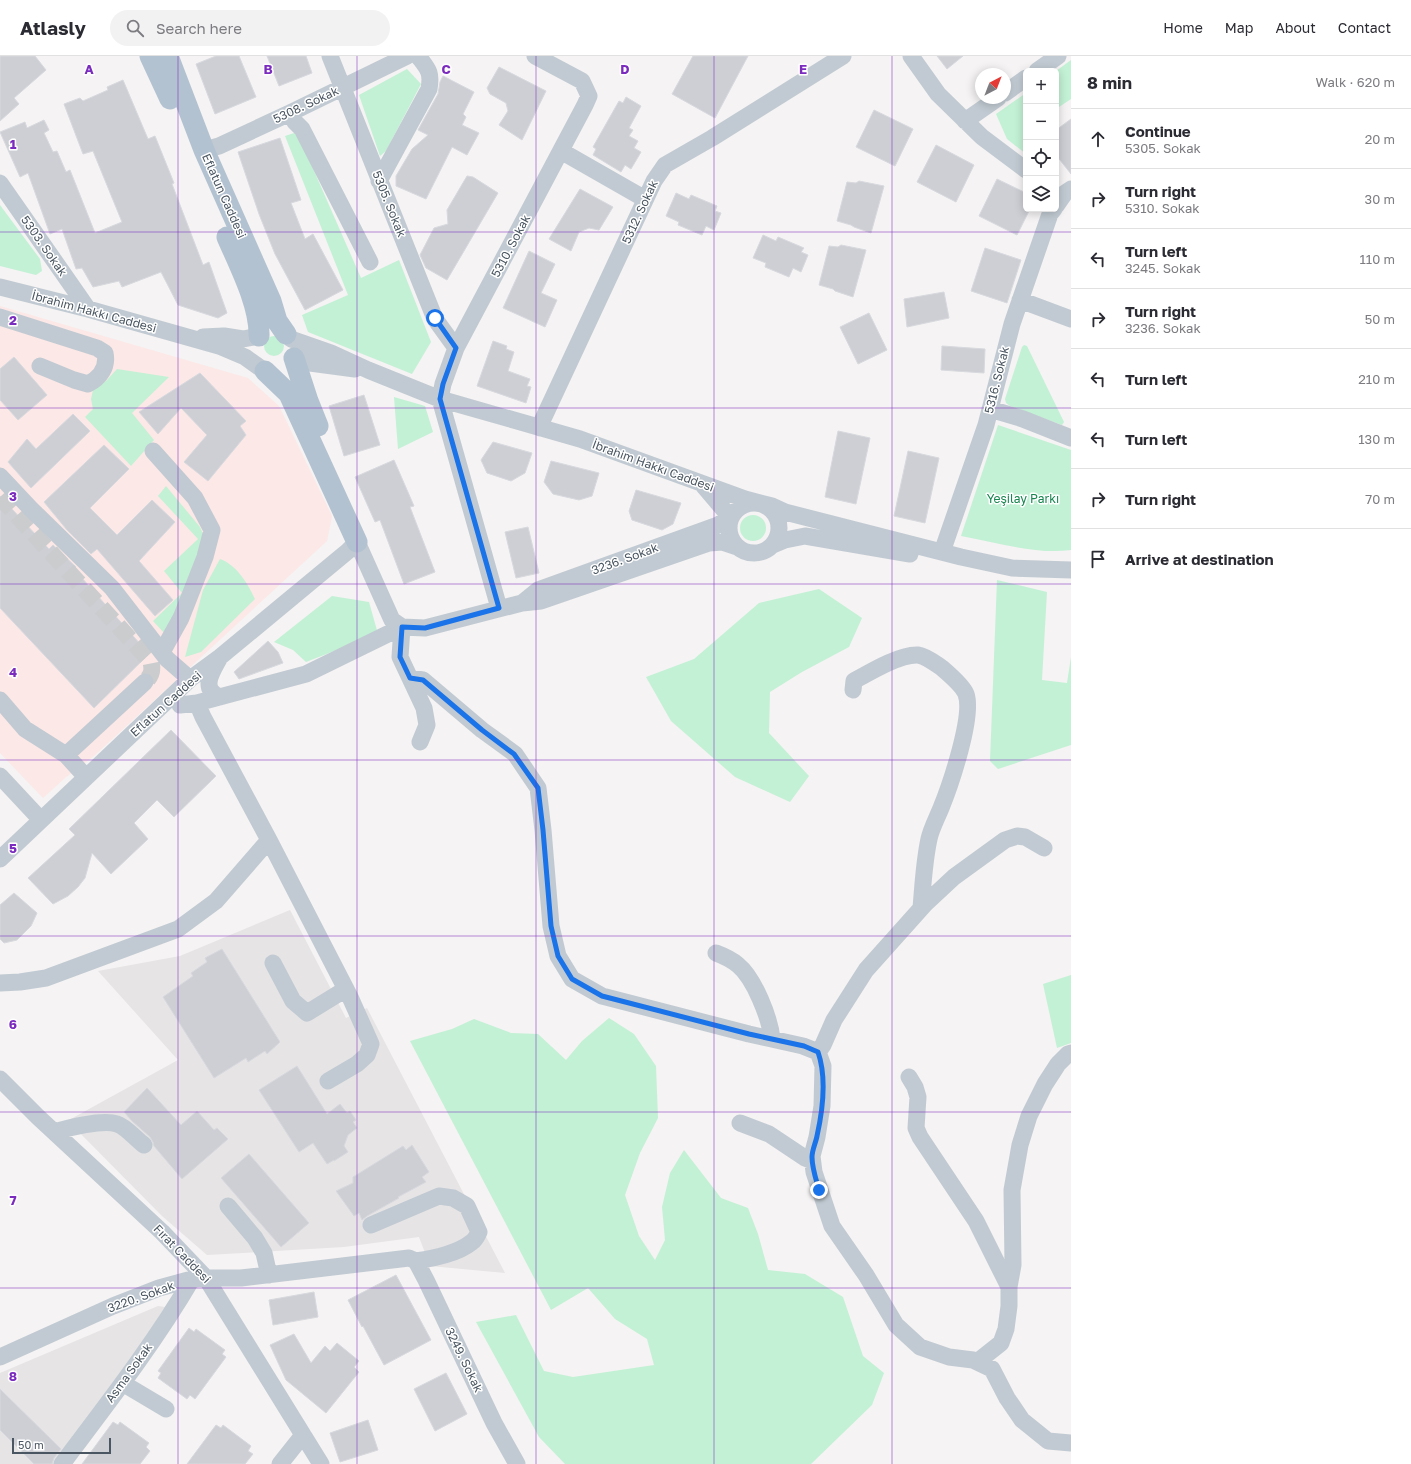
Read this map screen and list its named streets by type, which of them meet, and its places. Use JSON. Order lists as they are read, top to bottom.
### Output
{
  "streets": {
    "main road": ["Eflatun Caddesi"],
    "street": [
      "5308. Sokak",
      "5305. Sokak",
      "5312. Sokak",
      "5303. Sokak",
      "5310. Sokak",
      "İbrahim Hakkı Caddesi",
      "5316. Sokak",
      "3236. Sokak",
      "Fırat Caddesi",
      "3220. Sokak",
      "3249. Sokak",
      "Asma Sokak"
    ]
  },
  "crossings": [
    ["5308. Sokak", "Eflatun Caddesi"],
    ["5308. Sokak", "5305. Sokak"],
    ["Eflatun Caddesi", "İbrahim Hakkı Caddesi"],
    ["5305. Sokak", "5310. Sokak"],
    ["5312. Sokak", "İbrahim Hakkı Caddesi"],
    ["5303. Sokak", "İbrahim Hakkı Caddesi"],
    ["5310. Sokak", "İbrahim Hakkı Caddesi"],
    ["İbrahim Hakkı Caddesi", "5316. Sokak"],
    ["İbrahim Hakkı Caddesi", "3236. Sokak"],
    ["Fırat Caddesi", "3220. Sokak"],
    ["Fırat Caddesi", "Asma Sokak"],
    ["3220. Sokak", "3249. Sokak"],
    ["3220. Sokak", "Asma Sokak"]
  ],
  "parks": ["Yeşilay Parkı"],
  "scale_bar": "50 m",
  "north": "top right",
  "page": {
    "header": "Atlasly",
    "search": "Search here",
    "nav": [
      "Home",
      "Map",
      "About",
      "Contact"
    ],
    "heading": ["8 min", "Walk · 620 m"],
    "map_buttons": ["+", "−"],
    "list": [
      ["Continue", "5305. Sokak", "20 m"],
      ["Turn right", "5310. Sokak", "30 m"],
      ["Turn left", "3245. Sokak", "110 m"],
      ["Turn right", "3236. Sokak", "50 m"],
      ["Turn left", "210 m"],
      ["Turn left", "130 m"],
      ["Turn right", "70 m"],
      "Arrive at destination"
    ],
    "scale": "50 m"
  },
  "grid": {
    "columns": [
      "A",
      "B",
      "C",
      "D",
      "E"
    ],
    "rows": [
      "1",
      "2",
      "3",
      "4",
      "5",
      "6",
      "7",
      "8"
    ]
  }
}
